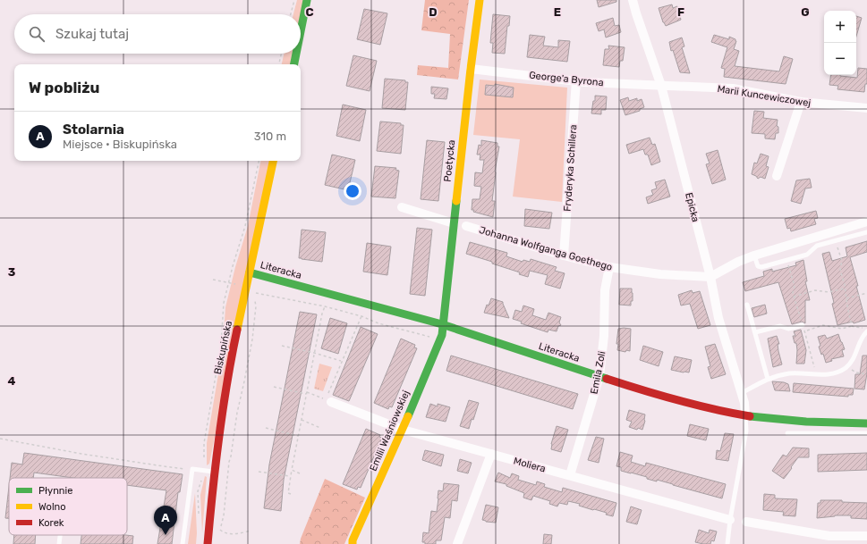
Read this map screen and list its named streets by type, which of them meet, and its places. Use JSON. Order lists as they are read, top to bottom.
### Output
{
  "streets": {
    "street": [
      "George'a Byrona",
      "Marii Kuncewiczowej",
      "Poetycka",
      "Fryderyka Schillera",
      "Epicka",
      "Johanna Wolfganga Goethego",
      "Literacka",
      "Biskupińska",
      "Emila Zoli",
      "Emilii Waśniowskiej",
      "Moliera"
    ]
  },
  "crossings": [
    ["George'a Byrona", "Marii Kuncewiczowej"],
    ["George'a Byrona", "Poetycka"],
    ["George'a Byrona", "Fryderyka Schillera"],
    ["George'a Byrona", "Epicka"],
    ["Marii Kuncewiczowej", "Epicka"],
    ["Poetycka", "Literacka"],
    ["Poetycka", "Emilii Waśniowskiej"],
    ["Fryderyka Schillera", "Johanna Wolfganga Goethego"],
    ["Epicka", "Johanna Wolfganga Goethego"],
    ["Epicka", "Literacka"],
    ["Johanna Wolfganga Goethego", "Emila Zoli"],
    ["Literacka", "Biskupińska"],
    ["Literacka", "Emila Zoli"],
    ["Literacka", "Emilii Waśniowskiej"],
    ["Emila Zoli", "Moliera"],
    ["Emilii Waśniowskiej", "Moliera"]
  ],
  "legend": ["Płynnie", "Wolno", "Korek"],
  "page": {
    "map_buttons": ["+", "−"],
    "search": "Szukaj tutaj",
    "heading": "W pobliżu",
    "list": [
      {
        "mark": "A",
        "name": "Stolarnia",
        "note": "Miejsce · Biskupińska",
        "value": "310 m"
      }
    ],
    "pins": "A"
  },
  "grid": {
    "columns": [
      "C",
      "D",
      "E",
      "F",
      "G"
    ],
    "rows": ["3", "4"]
  }
}
